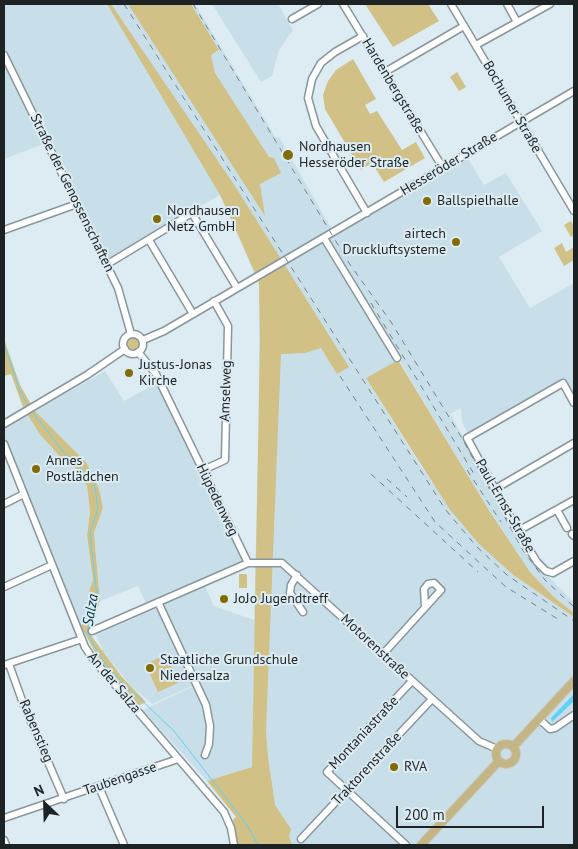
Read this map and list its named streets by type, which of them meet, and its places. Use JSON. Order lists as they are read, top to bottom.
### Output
{
  "streets": {
    "street": [
      "Hardenbergstraße",
      "Bochumer Straße",
      "Hesseröder Straße",
      "Straße der Genossenschaften",
      "Amselweg",
      "Hüpedenweg",
      "Paul-Ernst-Straße",
      "Motorenstraße",
      "An der Salza",
      "Rabenstieg",
      "Montaniastraße",
      "Traktorenstraße",
      "Taubengasse"
    ]
  },
  "crossings": [
    ["Hardenbergstraße", "Hesseröder Straße"],
    ["Bochumer Straße", "Hesseröder Straße"],
    ["Hesseröder Straße", "Straße der Genossenschaften"],
    ["Hesseröder Straße", "Amselweg"],
    ["Hesseröder Straße", "Hüpedenweg"],
    ["Straße der Genossenschaften", "Hüpedenweg"],
    ["Amselweg", "Hüpedenweg"],
    ["Hüpedenweg", "Motorenstraße"],
    ["Motorenstraße", "Montaniastraße"],
    ["Motorenstraße", "Traktorenstraße"],
    ["An der Salza", "Taubengasse"],
    ["Rabenstieg", "Taubengasse"],
    ["Montaniastraße", "Traktorenstraße"]
  ],
  "water": ["Salza"],
  "places": [
    "Nordhausen Hesseröder Straße",
    "Ballspielhalle",
    "Nordhausen Netz GmbH",
    "airtech Druckluftsysteme",
    "Justus-Jonas Kirche",
    "Annes Postlädchen",
    "JoJo Jugendtreff",
    "Staatliche Grundschule Niedersalza",
    "RVA"
  ],
  "scale_bar": "200 m",
  "north": "top left"
}
